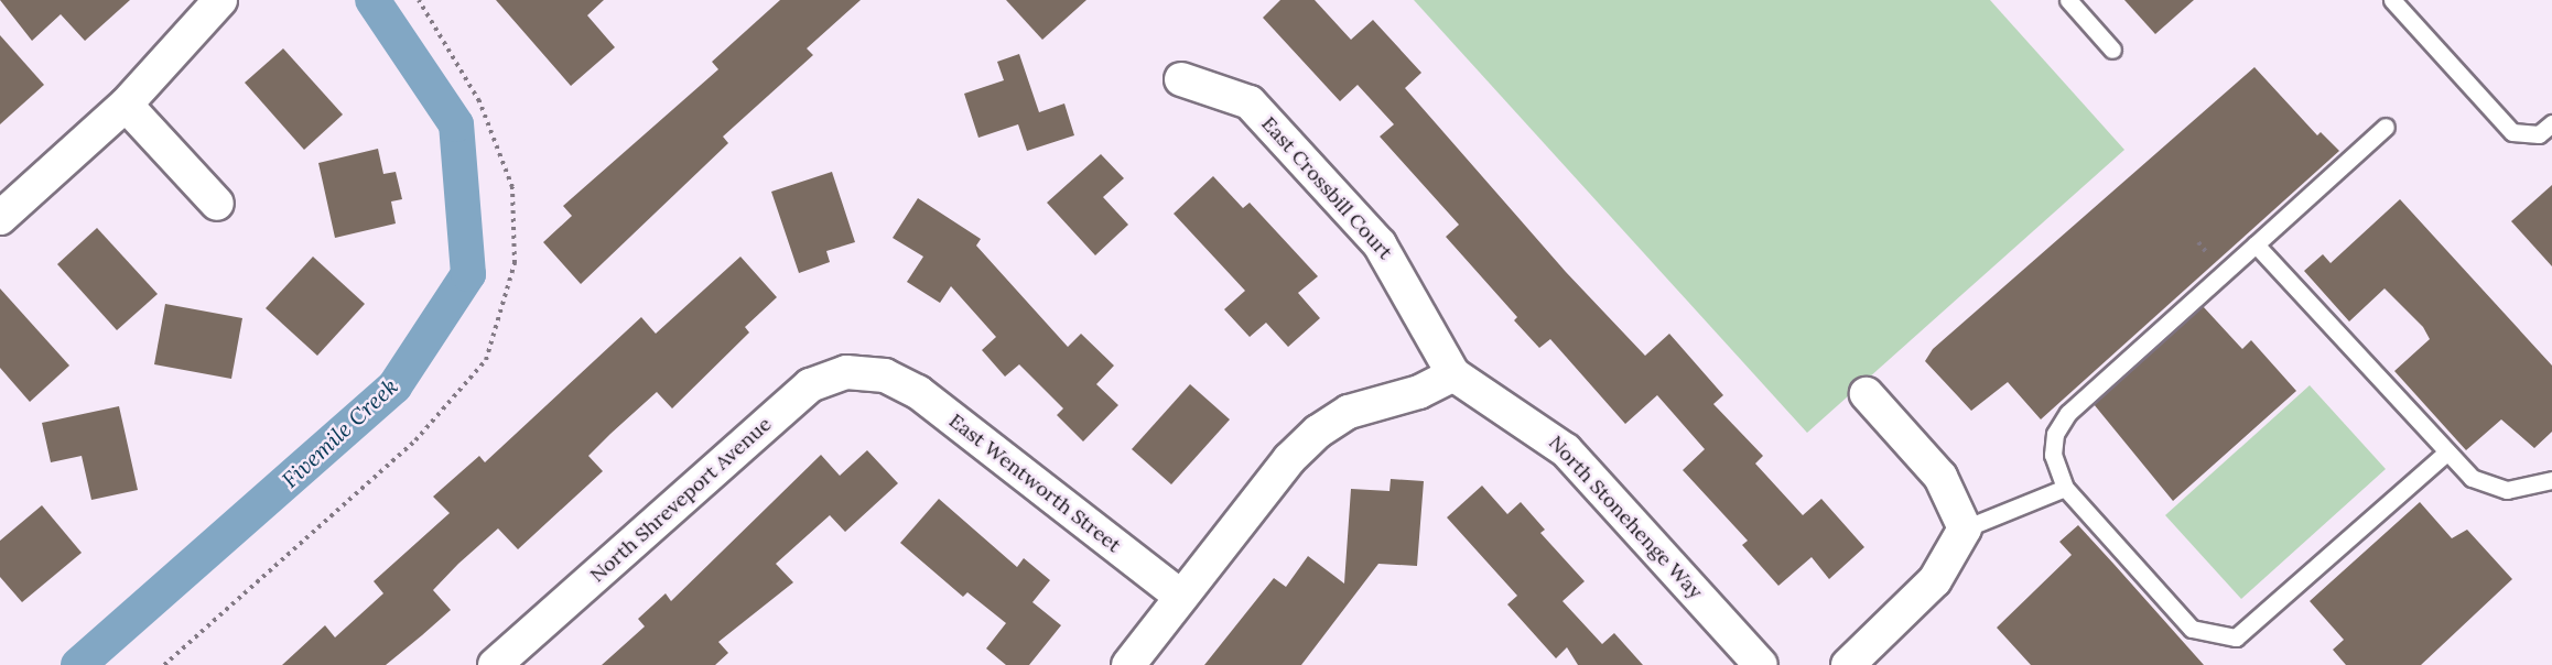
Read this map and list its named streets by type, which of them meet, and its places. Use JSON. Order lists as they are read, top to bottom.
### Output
{
  "streets": {
    "street": [
      "East Crossbill Court",
      "East Wentworth Street",
      "North Shreveport Avenue",
      "North Stonehenge Way"
    ]
  },
  "crossings": [
    ["East Crossbill Court", "North Stonehenge Way"],
    ["East Wentworth Street", "North Shreveport Avenue"]
  ],
  "water": ["Fivemile Creek"]
}
